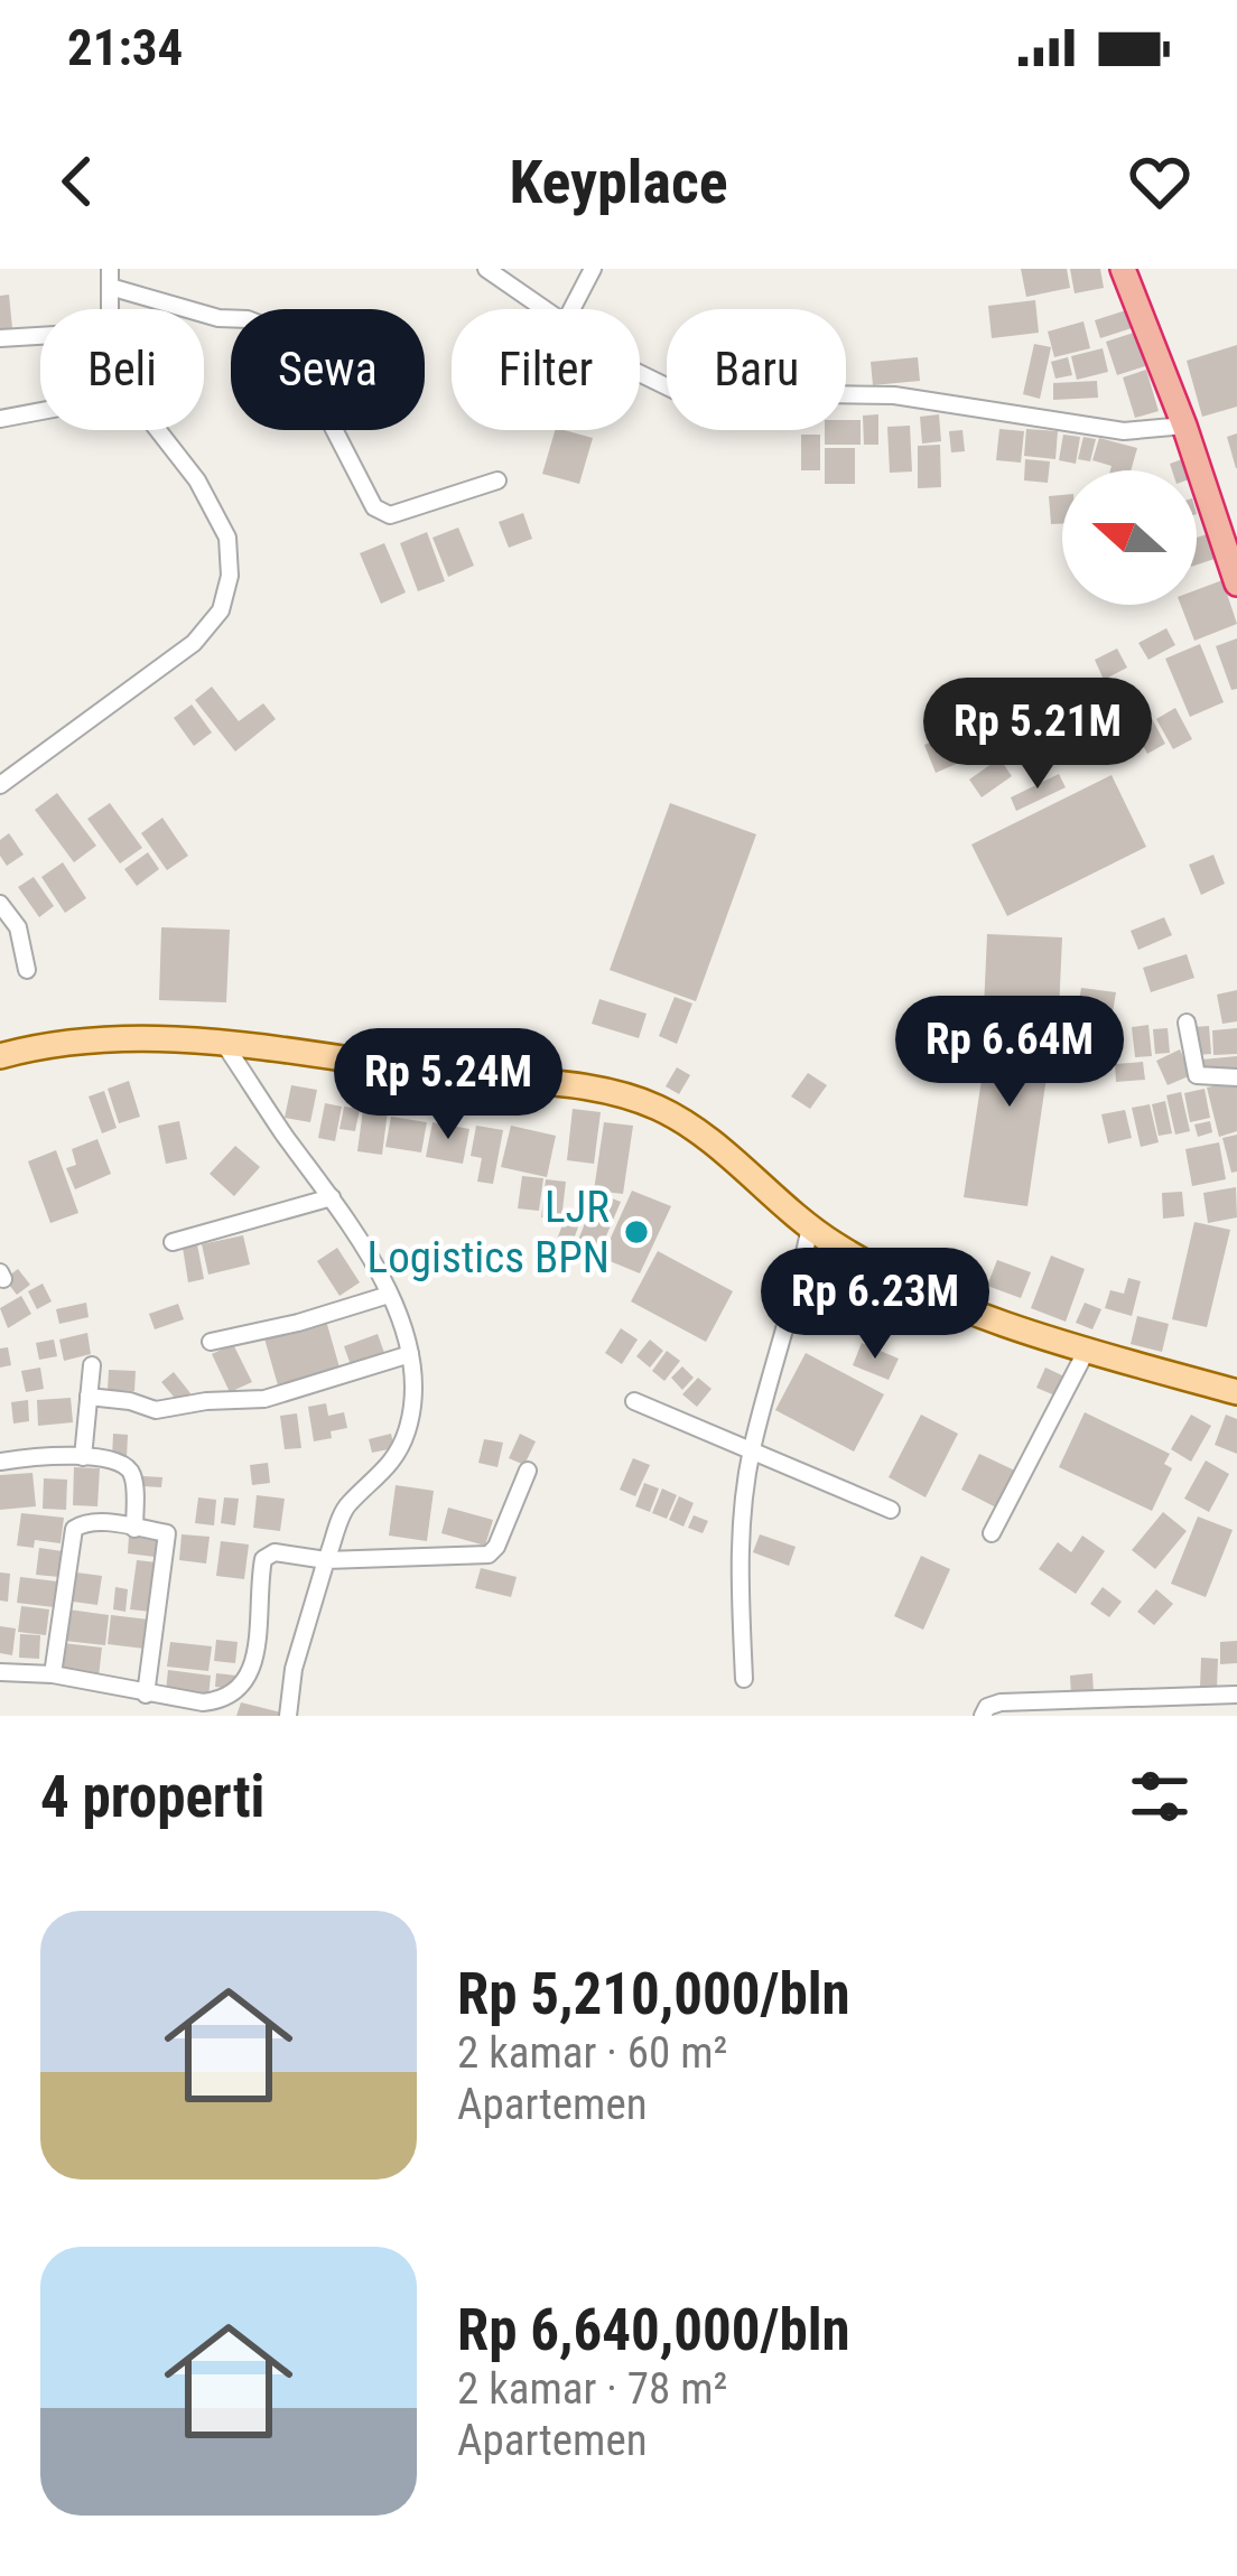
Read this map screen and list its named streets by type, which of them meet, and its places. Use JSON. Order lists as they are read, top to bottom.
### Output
{
  "places": ["LJR Logistics BPN"],
  "north": "left",
  "page": {
    "status": "21:34",
    "header": "Keyplace",
    "chip": [
      "Beli",
      "Sewa",
      "Filter",
      "Baru"
    ],
    "price": [
      "Rp 5.21M",
      "Rp 6.64M",
      "Rp 5.24M",
      "Rp 6.23M"
    ],
    "heading": "4 properti",
    "list": [
      {
        "name": "Rp 5,210,000/bln",
        "note": "2 kamar · 60 m² · Apartemen"
      },
      {
        "name": "Rp 6,640,000/bln",
        "note": "2 kamar · 78 m² · Apartemen"
      }
    ]
  }
}
